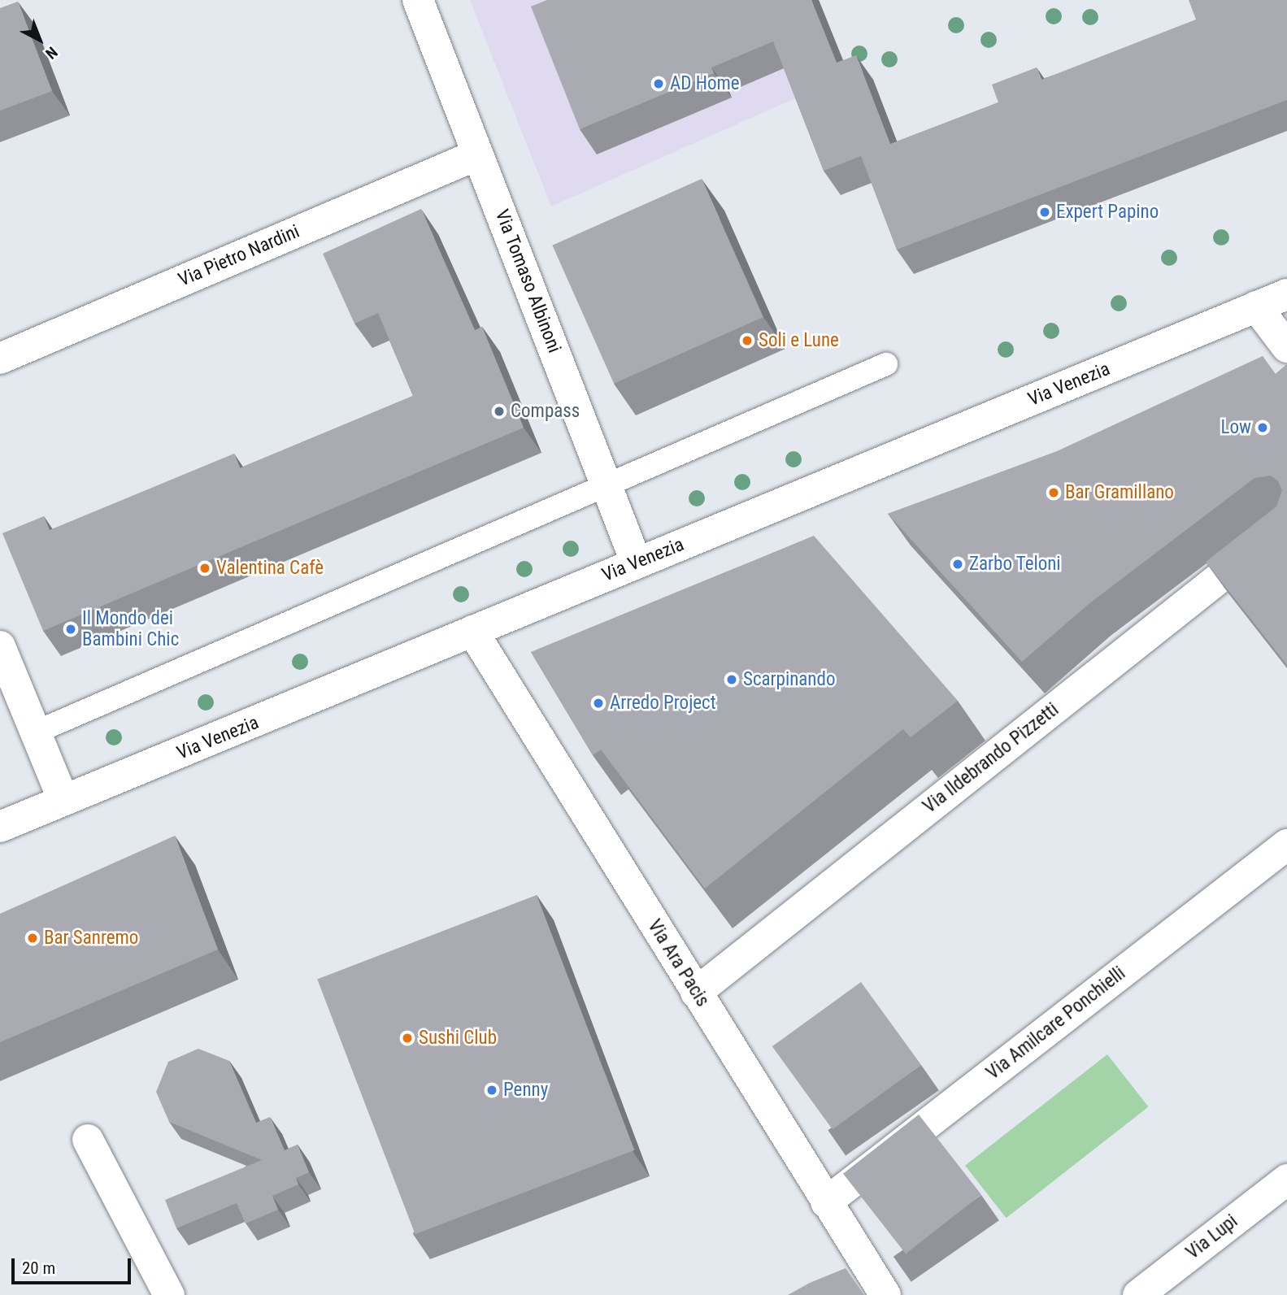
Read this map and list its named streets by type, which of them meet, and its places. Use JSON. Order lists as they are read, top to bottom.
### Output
{
  "streets": {
    "street": [
      "Via Pietro Nardini",
      "Via Tomaso Albinoni",
      "Via Venezia",
      "Via Ildebrando Pizzetti",
      "Via Ara Pacis",
      "Via Amilcare Ponchielli",
      "Via Lupi"
    ]
  },
  "crossings": [
    ["Via Pietro Nardini", "Via Tomaso Albinoni"],
    ["Via Tomaso Albinoni", "Via Venezia"],
    ["Via Venezia", "Via Ara Pacis"],
    ["Via Ildebrando Pizzetti", "Via Ara Pacis"],
    ["Via Ara Pacis", "Via Amilcare Ponchielli"]
  ],
  "places": [
    "AD Home",
    "Expert Papino",
    "Soli e Lune",
    "Compass",
    "Low",
    "Bar Gramillano",
    "Zarbo Teloni",
    "Valentina Cafè",
    "Il Mondo dei Bambini Chic",
    "Scarpinando",
    "Arredo Project",
    "Bar Sanremo",
    "Sushi Club",
    "Penny"
  ],
  "scale_bar": "20 m",
  "north": "bottom right"
}
